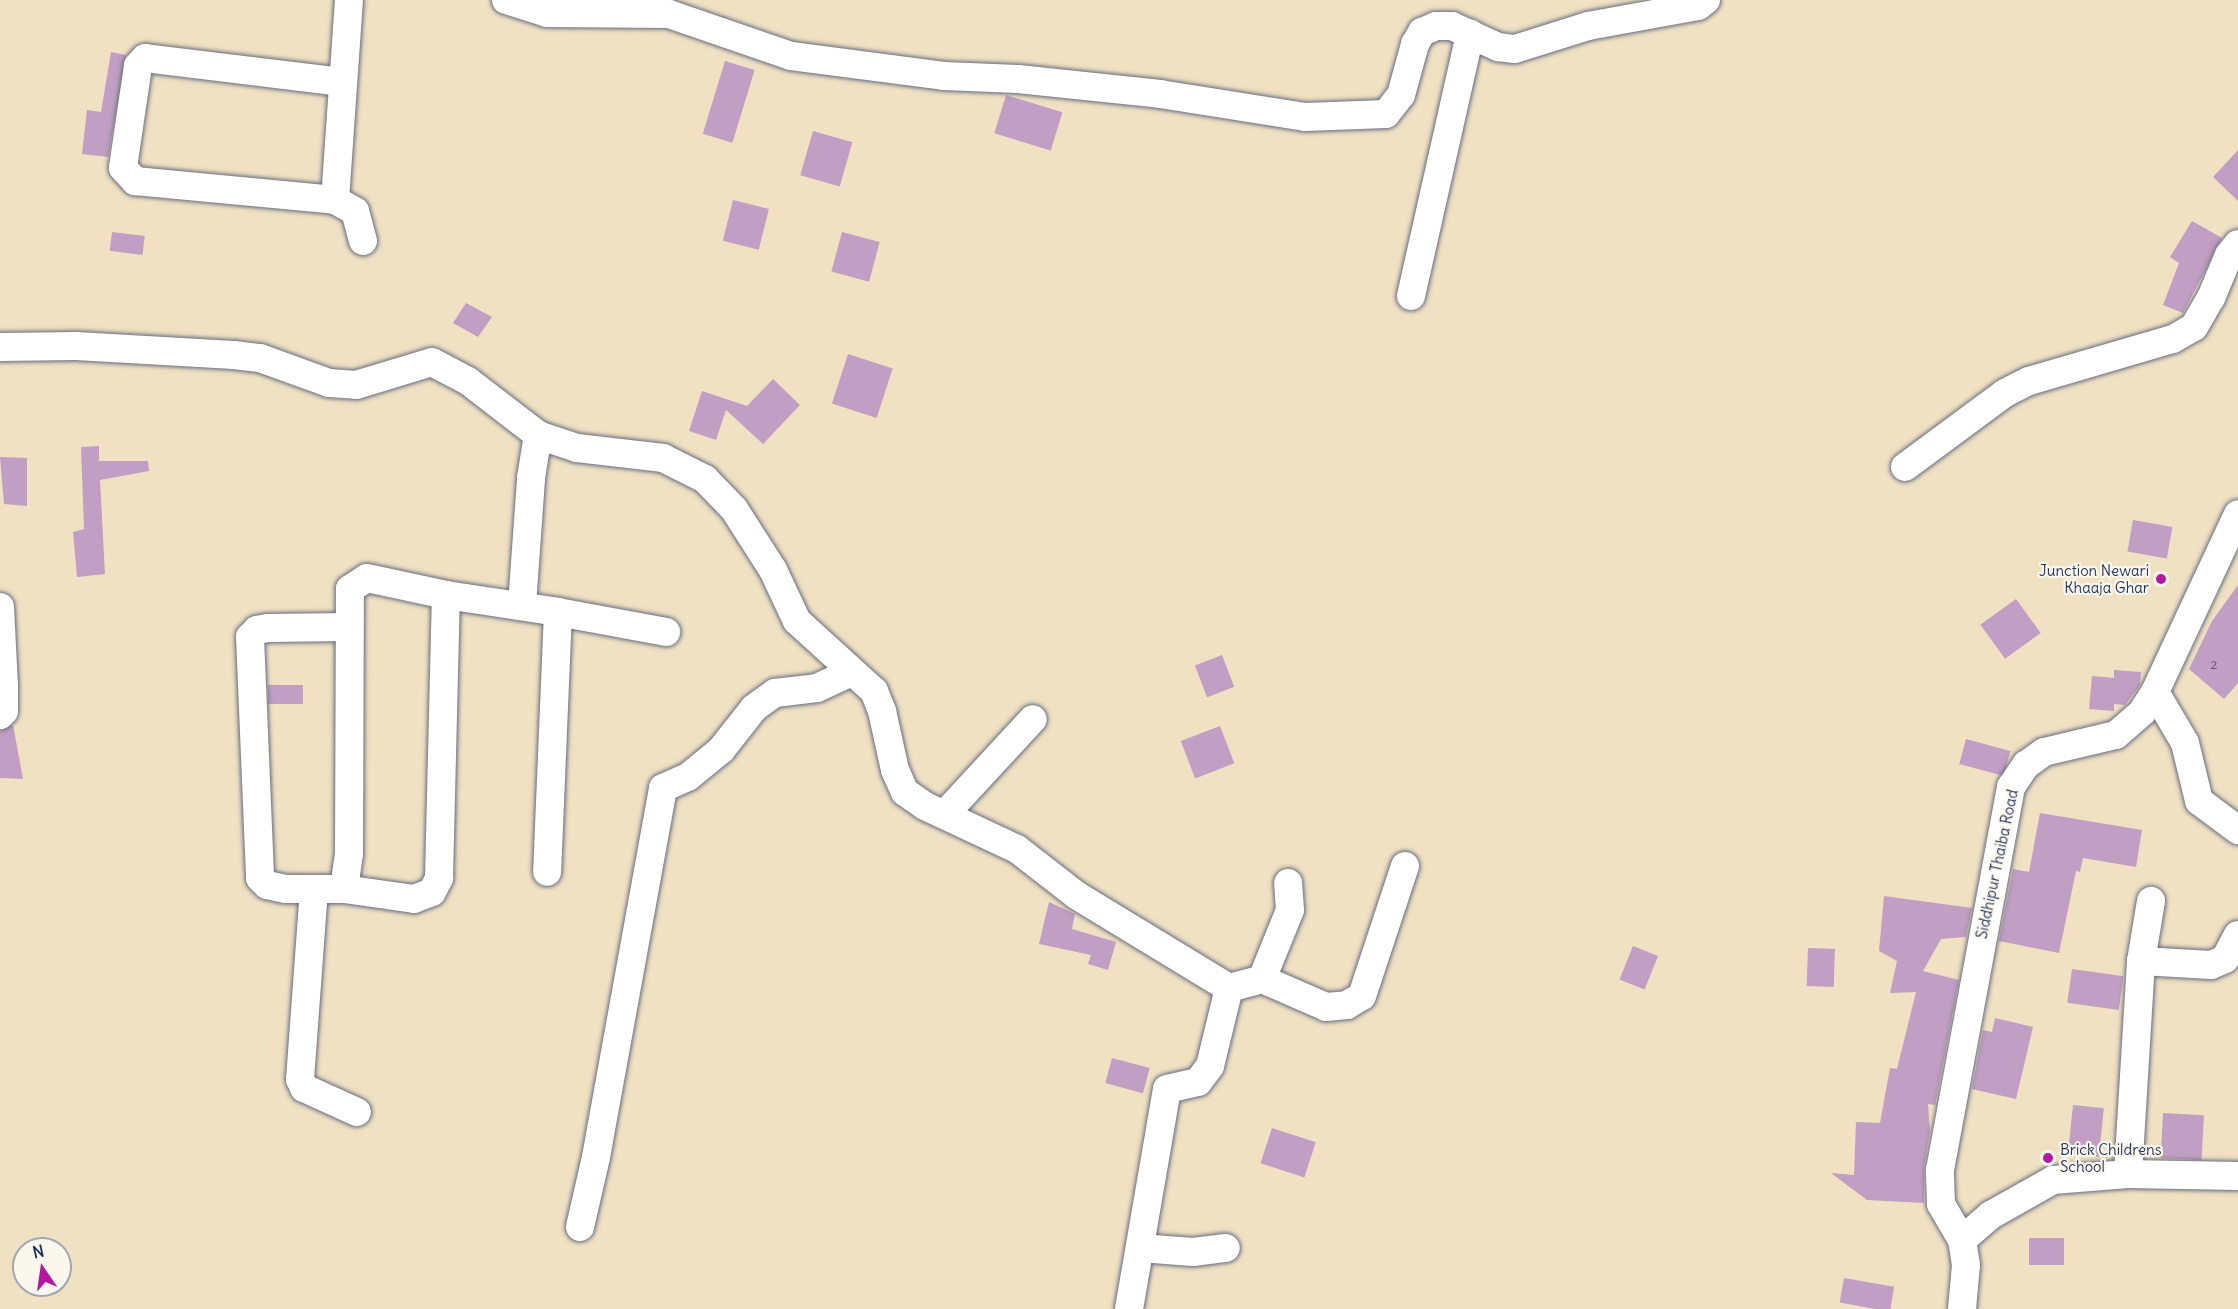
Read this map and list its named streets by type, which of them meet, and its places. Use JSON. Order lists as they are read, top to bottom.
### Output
{
  "streets": {
    "street": ["Siddhipur Thaiba Road"]
  },
  "places": ["Junction Newari Khaaja Ghar", "Brick Childrens School"],
  "house_numbers": ["2"],
  "north": "top"
}
